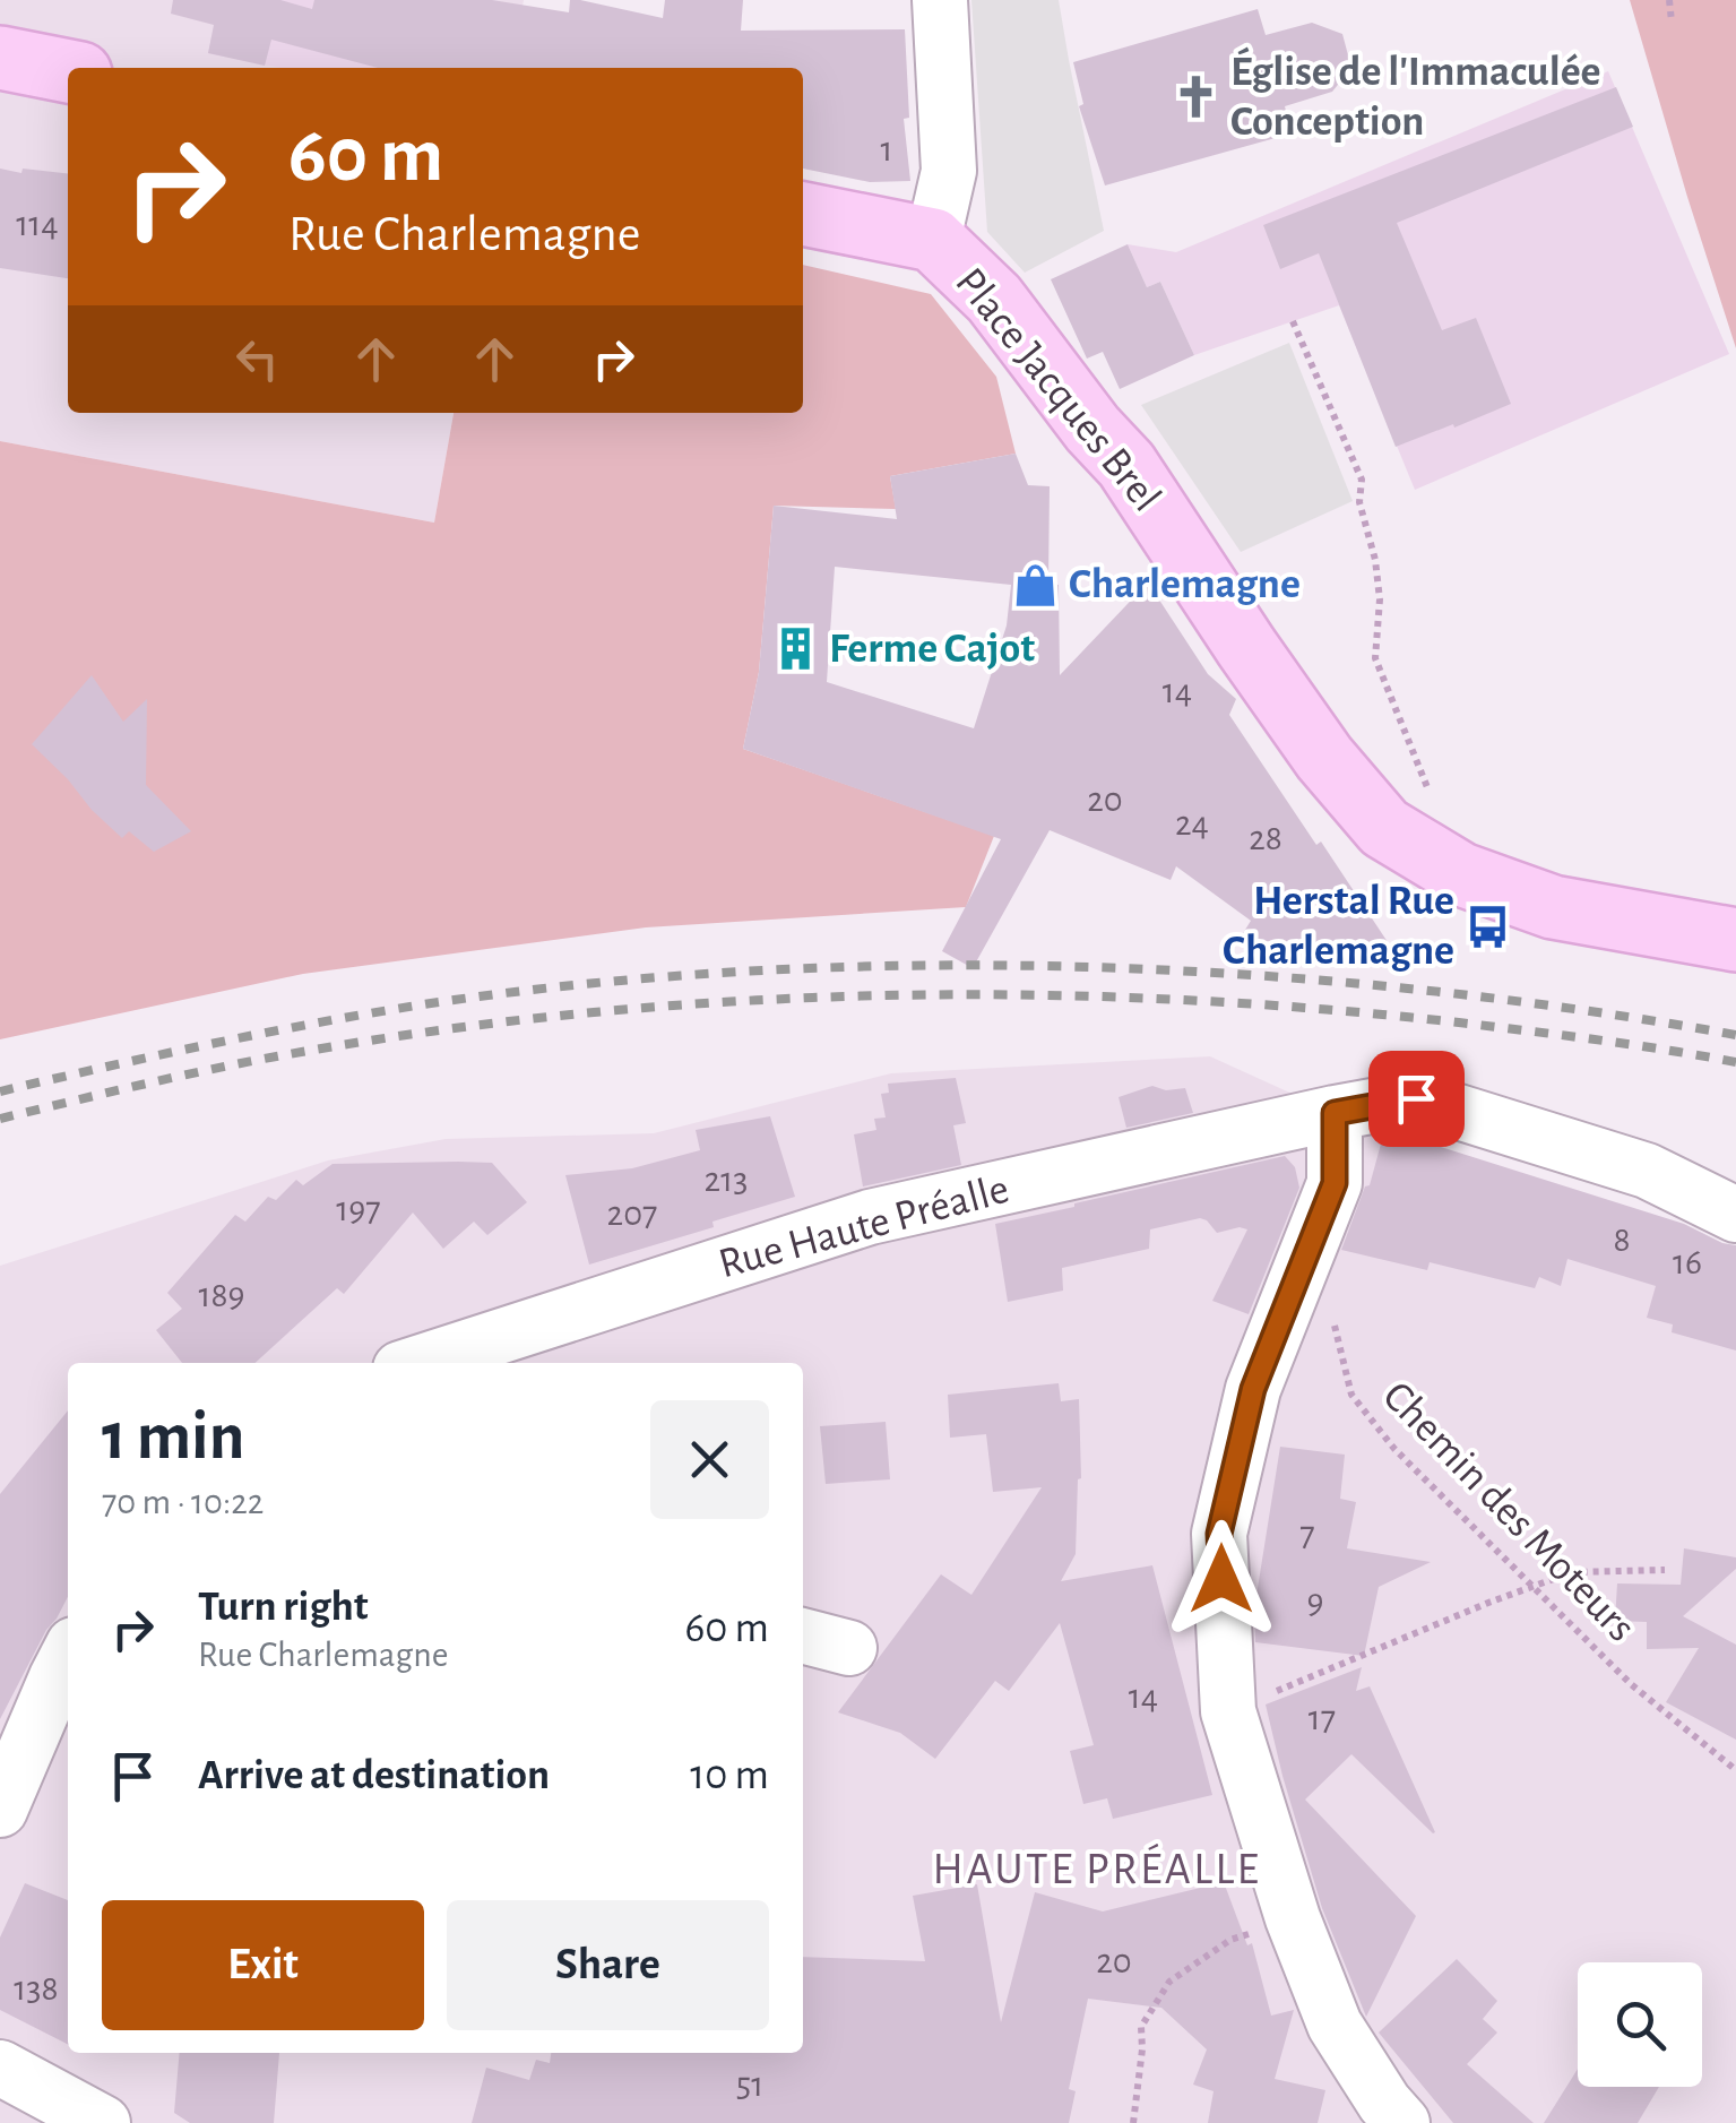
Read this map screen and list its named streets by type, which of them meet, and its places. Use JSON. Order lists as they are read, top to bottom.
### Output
{
  "streets": {
    "street": ["Place Jacques Brel", "Rue Haute Préalle"],
    "path": ["Chemin des Moteurs"]
  },
  "districts": ["HAUTE PRÉALLE"],
  "places": {
    "church": ["Église de l'Immaculée Conception"],
    "shop": ["Charlemagne"],
    "building": ["Ferme Cajot"],
    "bus stop": ["Herstal Rue Charlemagne"]
  },
  "house_numbers": [
    "1",
    "114",
    "14",
    "20",
    "24",
    "28",
    "213",
    "197",
    "207",
    "8",
    "16",
    "189",
    "7",
    "9",
    "14",
    "17",
    "20",
    "138",
    "51"
  ],
  "page": {
    "turn": ["60 m", "Rue Charlemagne"],
    "heading": ["1 min", "70 m · 10:22"],
    "list": [
      {
        "name": "Turn right",
        "note": "Rue Charlemagne",
        "value": "60 m"
      },
      {
        "name": "Arrive at destination",
        "value": "10 m"
      }
    ],
    "buttons": ["Exit", "Share"]
  }
}
